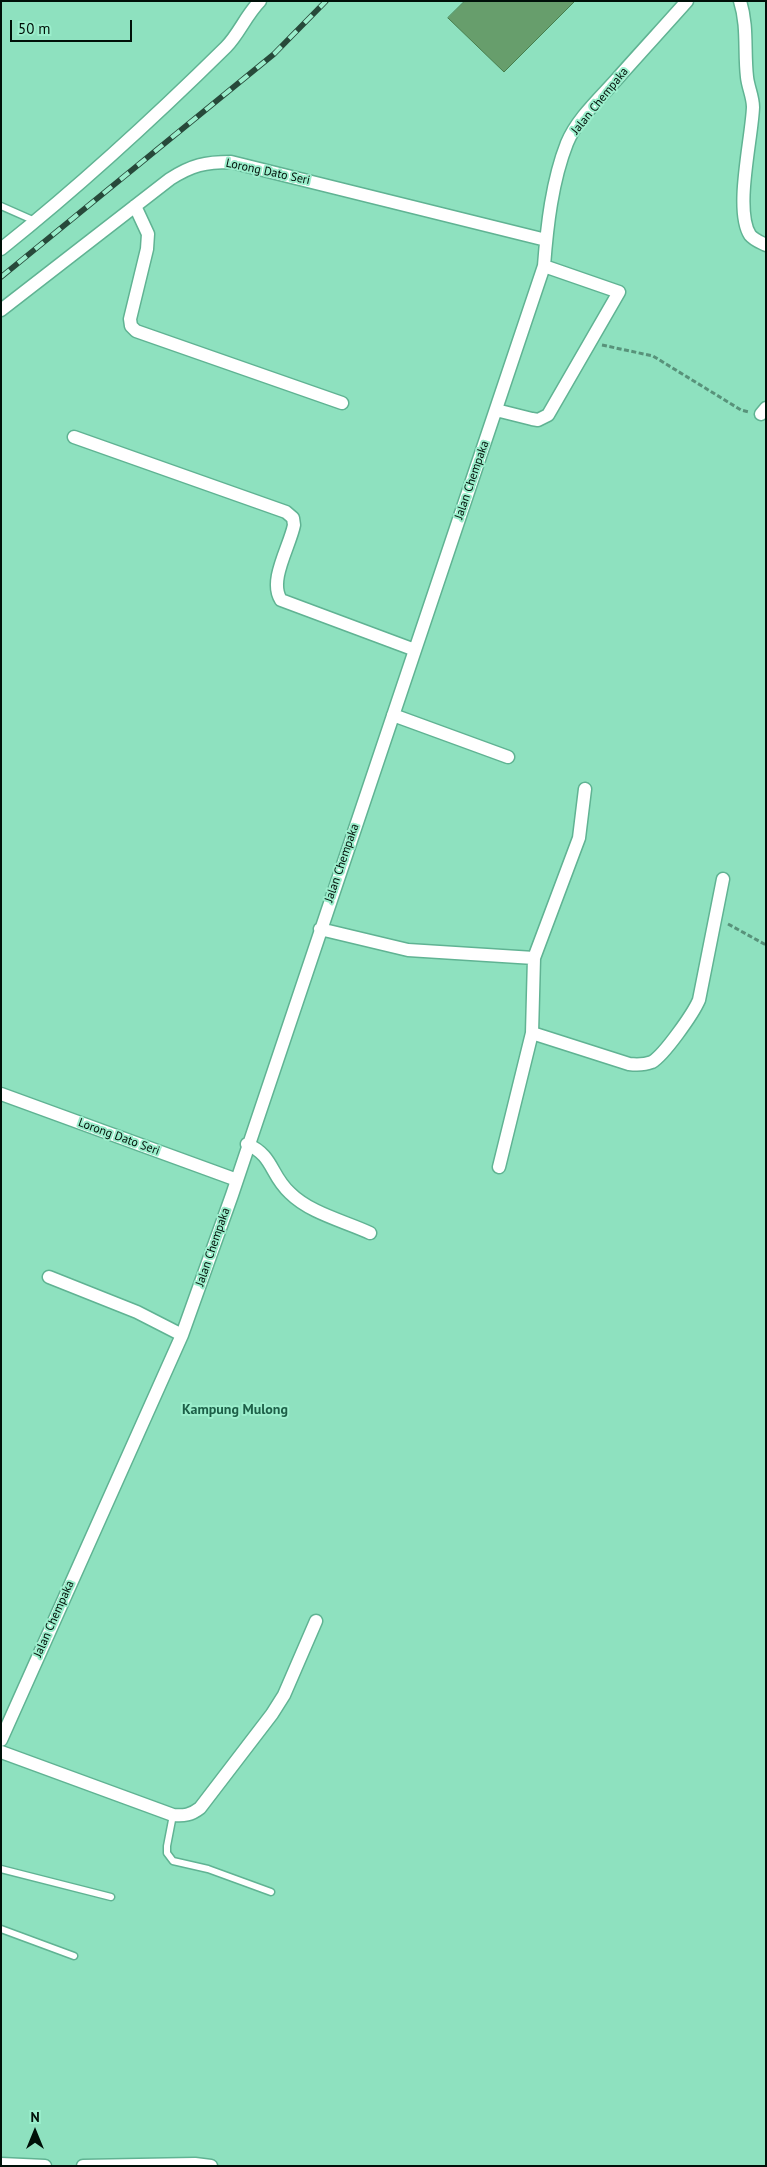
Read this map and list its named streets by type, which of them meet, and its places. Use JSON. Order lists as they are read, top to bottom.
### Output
{
  "streets": {
    "street": ["Jalan Chempaka", "Lorong Dato Seri"]
  },
  "crossings": [
    ["Jalan Chempaka", "Lorong Dato Seri"]
  ],
  "districts": ["Kampung Mulong"],
  "scale_bar": "50 m",
  "north": "top"
}
